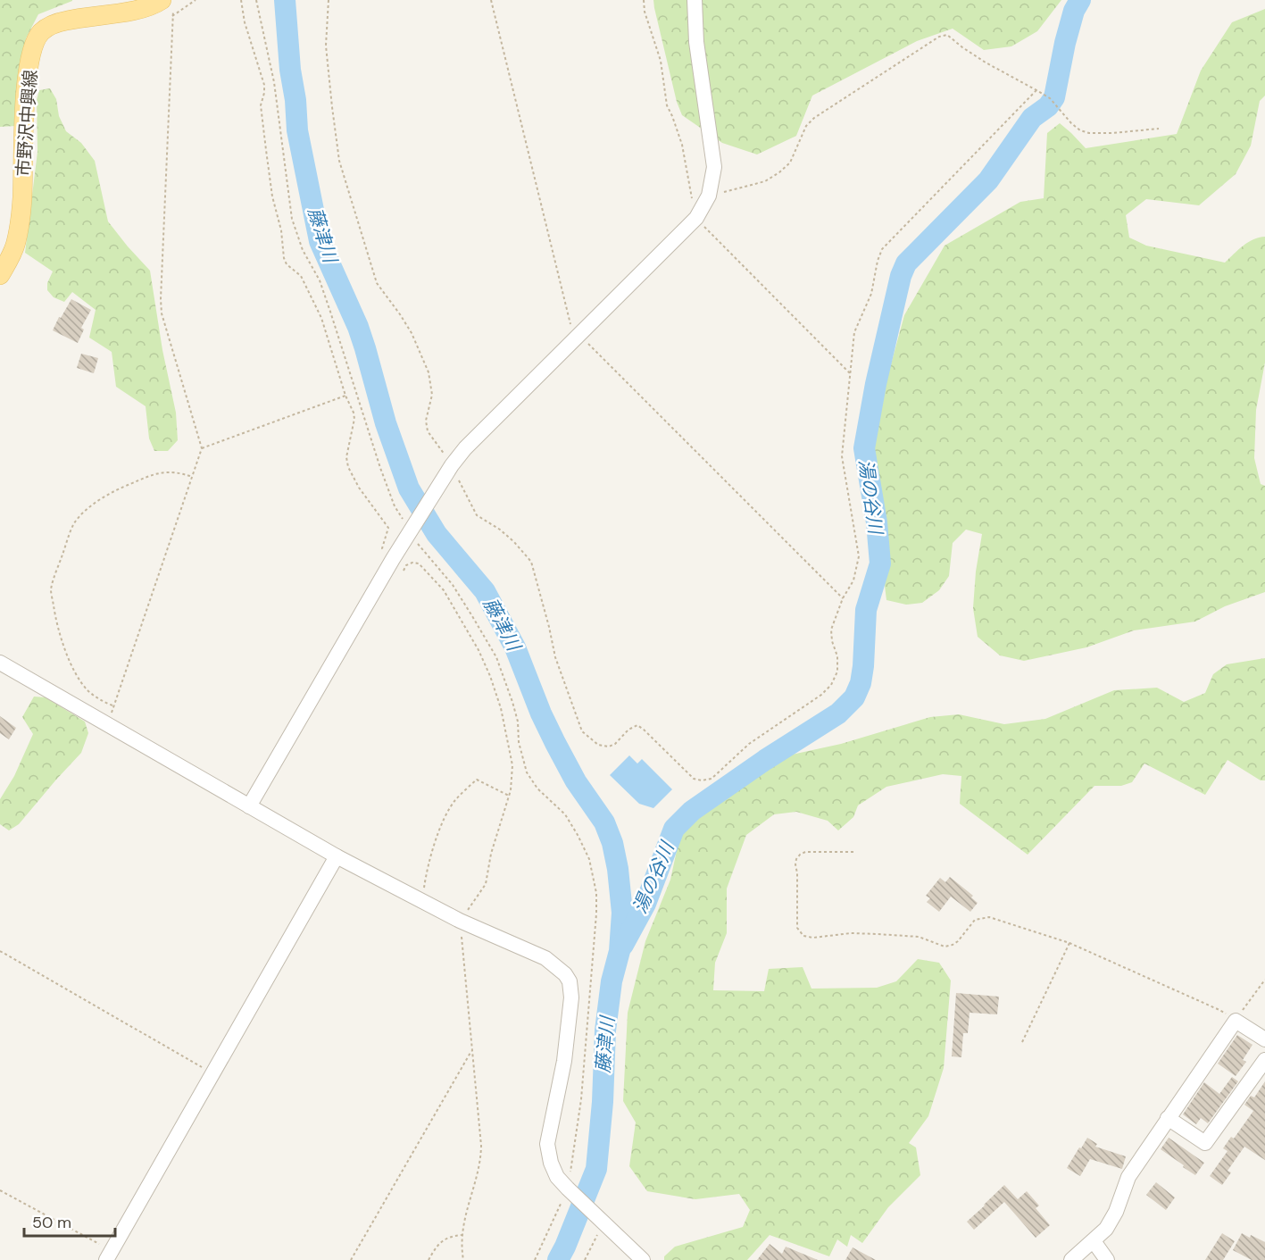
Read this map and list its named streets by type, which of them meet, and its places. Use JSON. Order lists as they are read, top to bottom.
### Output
{
  "streets": {
    "main road": ["市野沢中興線"]
  },
  "water": ["藤津川", "湯の谷川"],
  "scale_bar": "50 m"
}
